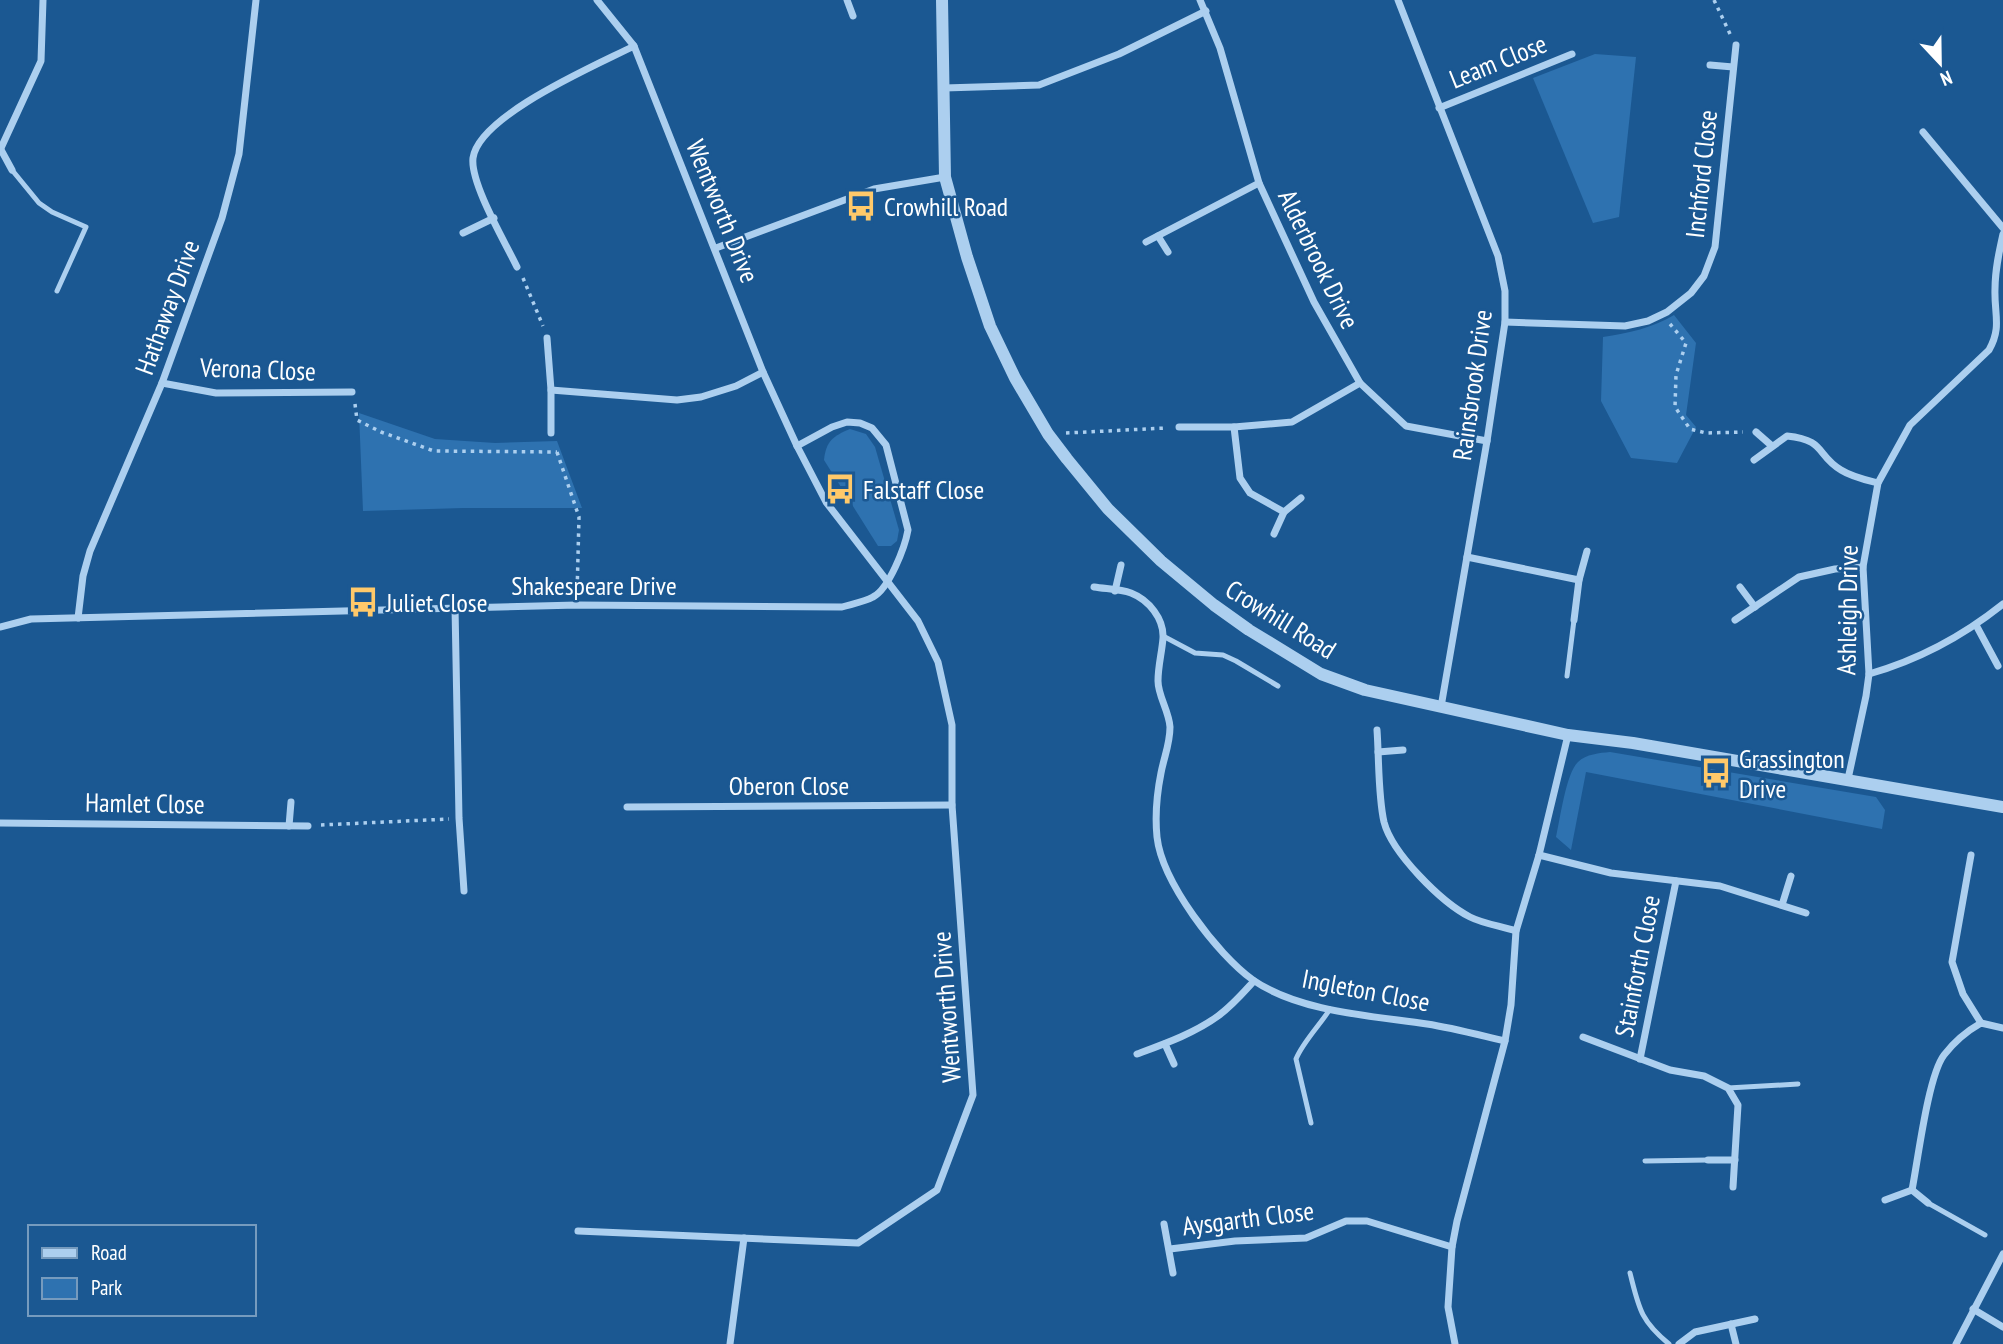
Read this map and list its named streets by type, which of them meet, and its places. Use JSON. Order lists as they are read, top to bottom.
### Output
{
  "streets": {
    "street": [
      "Leam Close",
      "Inchford Close",
      "Wentworth Drive",
      "Alderbrook Drive",
      "Hathaway Drive",
      "Verona Close",
      "Rainsbrook Drive",
      "Shakespeare Drive",
      "Ashleigh Drive",
      "Crowhill Road",
      "Oberon Close",
      "Hamlet Close",
      "Stainforth Close",
      "Ingleton Close",
      "Aysgarth Close"
    ]
  },
  "crossings": [
    ["Leam Close", "Rainsbrook Drive"],
    ["Inchford Close", "Rainsbrook Drive"],
    ["Wentworth Drive", "Shakespeare Drive"],
    ["Wentworth Drive", "Oberon Close"],
    ["Alderbrook Drive", "Rainsbrook Drive"],
    ["Hathaway Drive", "Verona Close"],
    ["Hathaway Drive", "Shakespeare Drive"],
    ["Rainsbrook Drive", "Crowhill Road"],
    ["Ashleigh Drive", "Crowhill Road"]
  ],
  "places": {
    "bus stop": [
      "Crowhill Road",
      "Falstaff Close",
      "Juliet Close",
      "Grassington Drive"
    ]
  },
  "legend": ["Road", "Park"],
  "north": "bottom"
}
